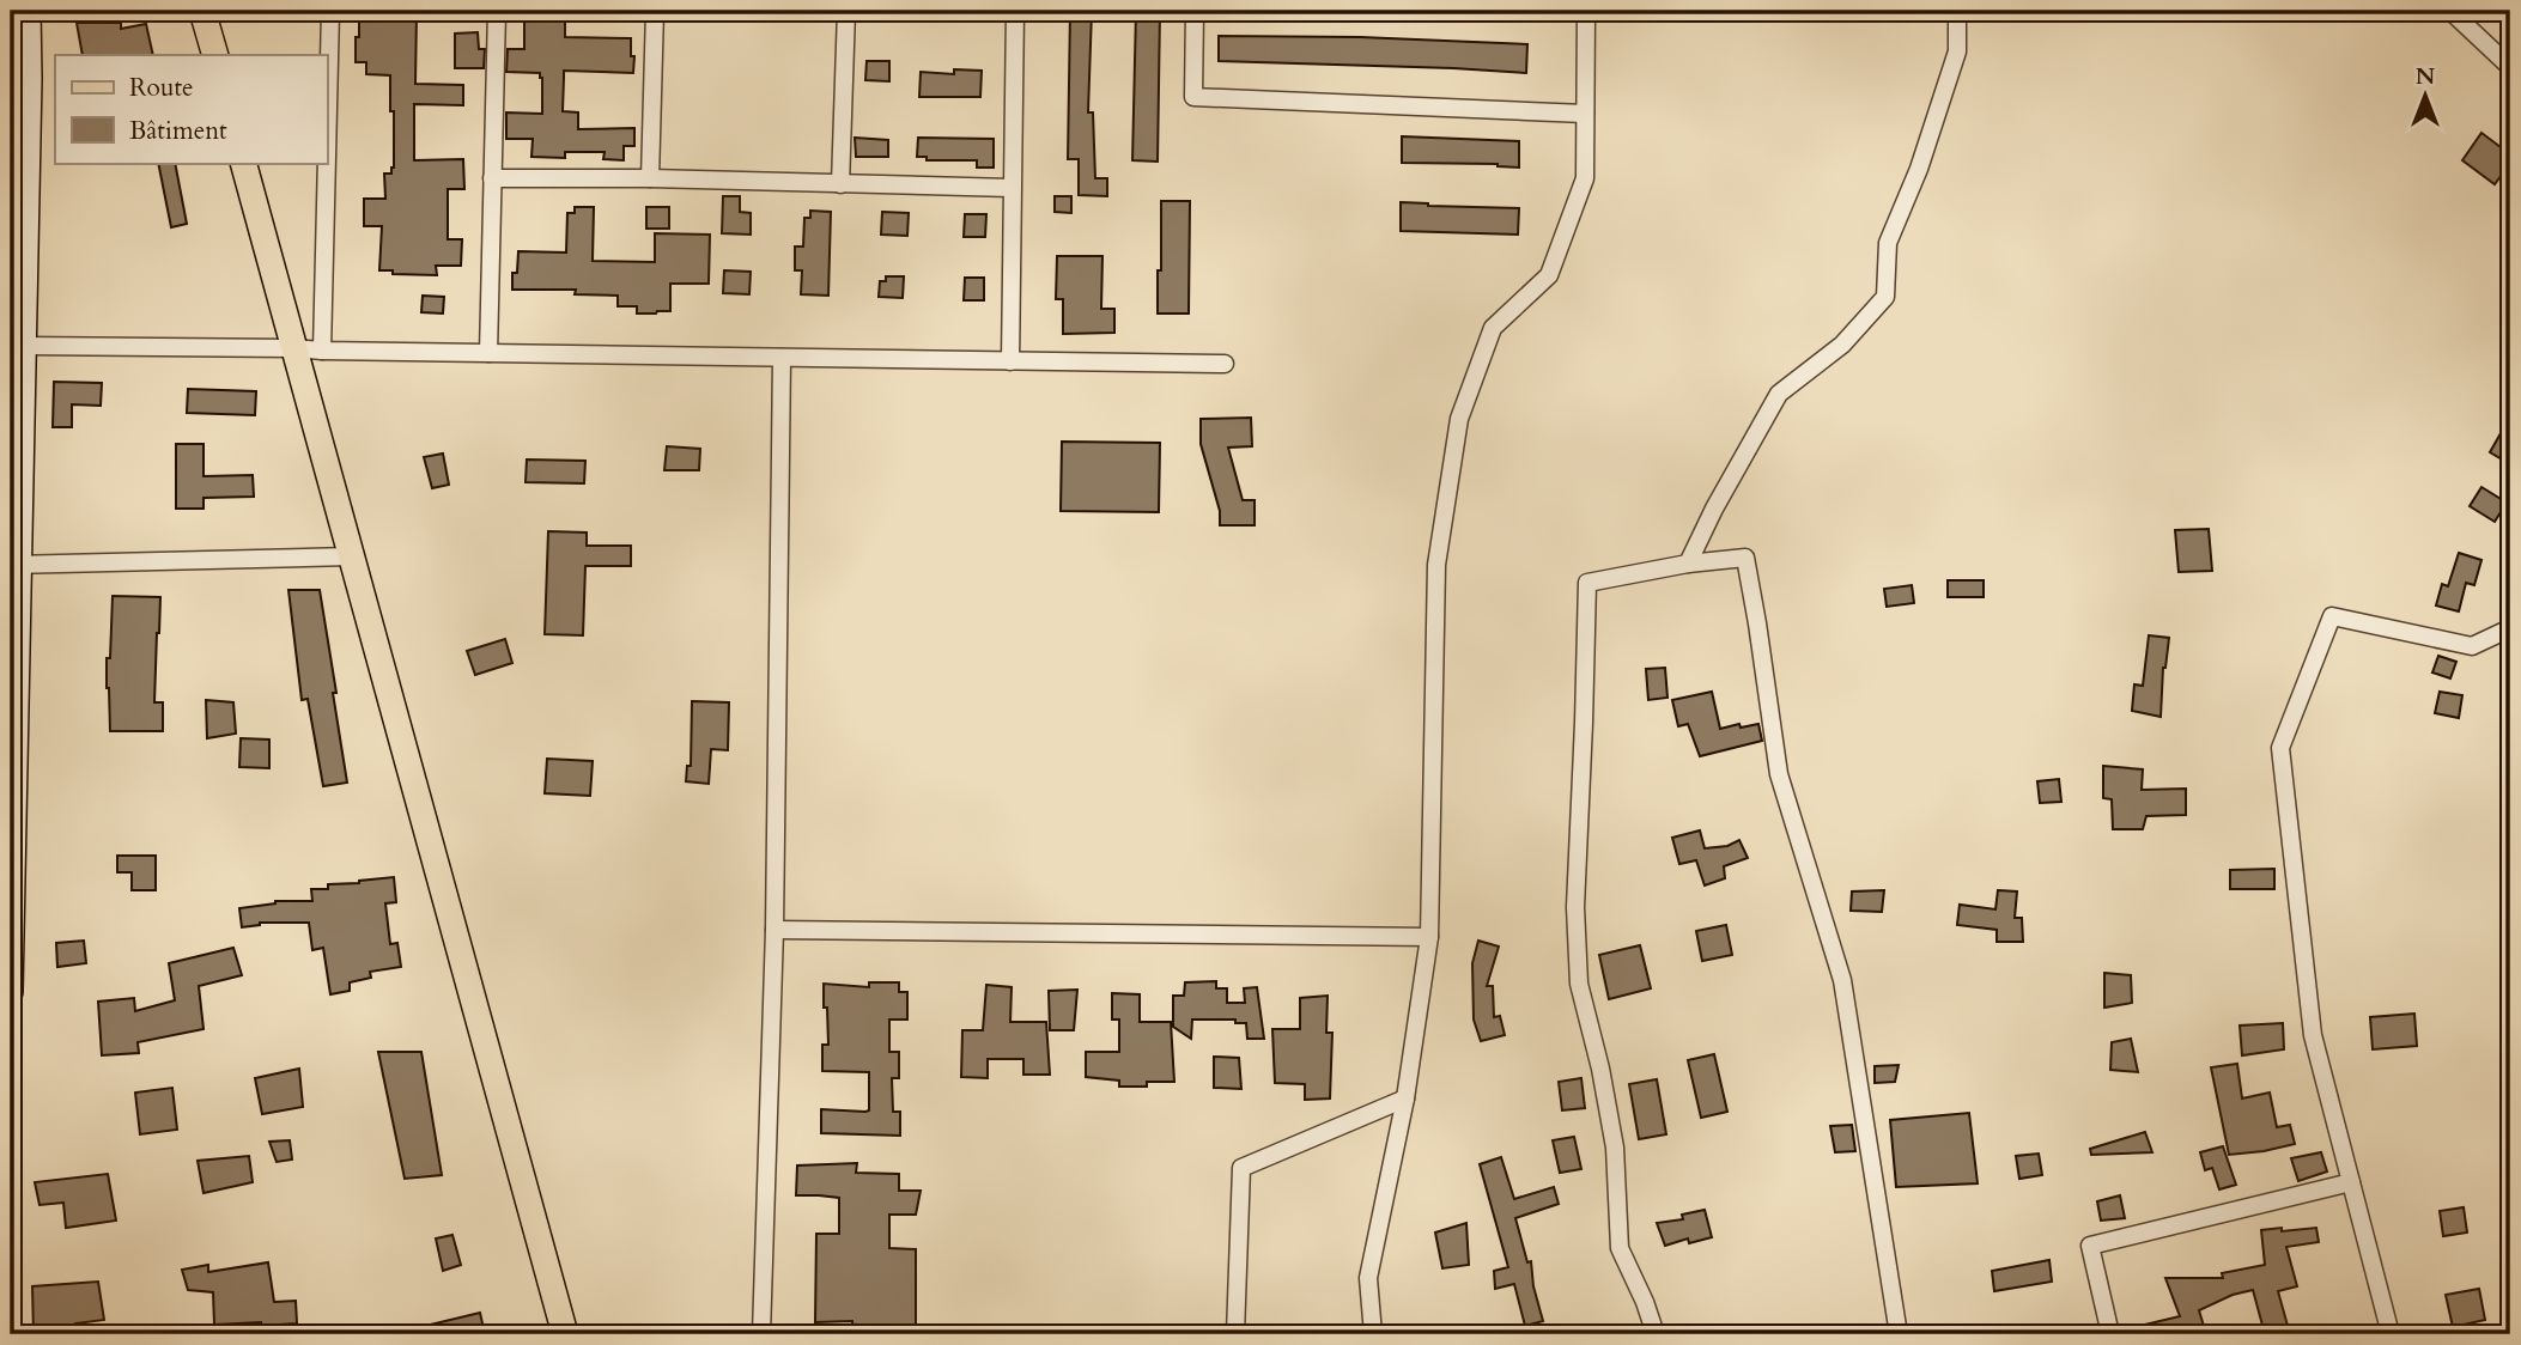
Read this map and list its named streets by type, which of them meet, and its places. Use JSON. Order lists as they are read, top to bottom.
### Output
{
  "legend": ["Route", "Bâtiment"],
  "north": "top"
}
